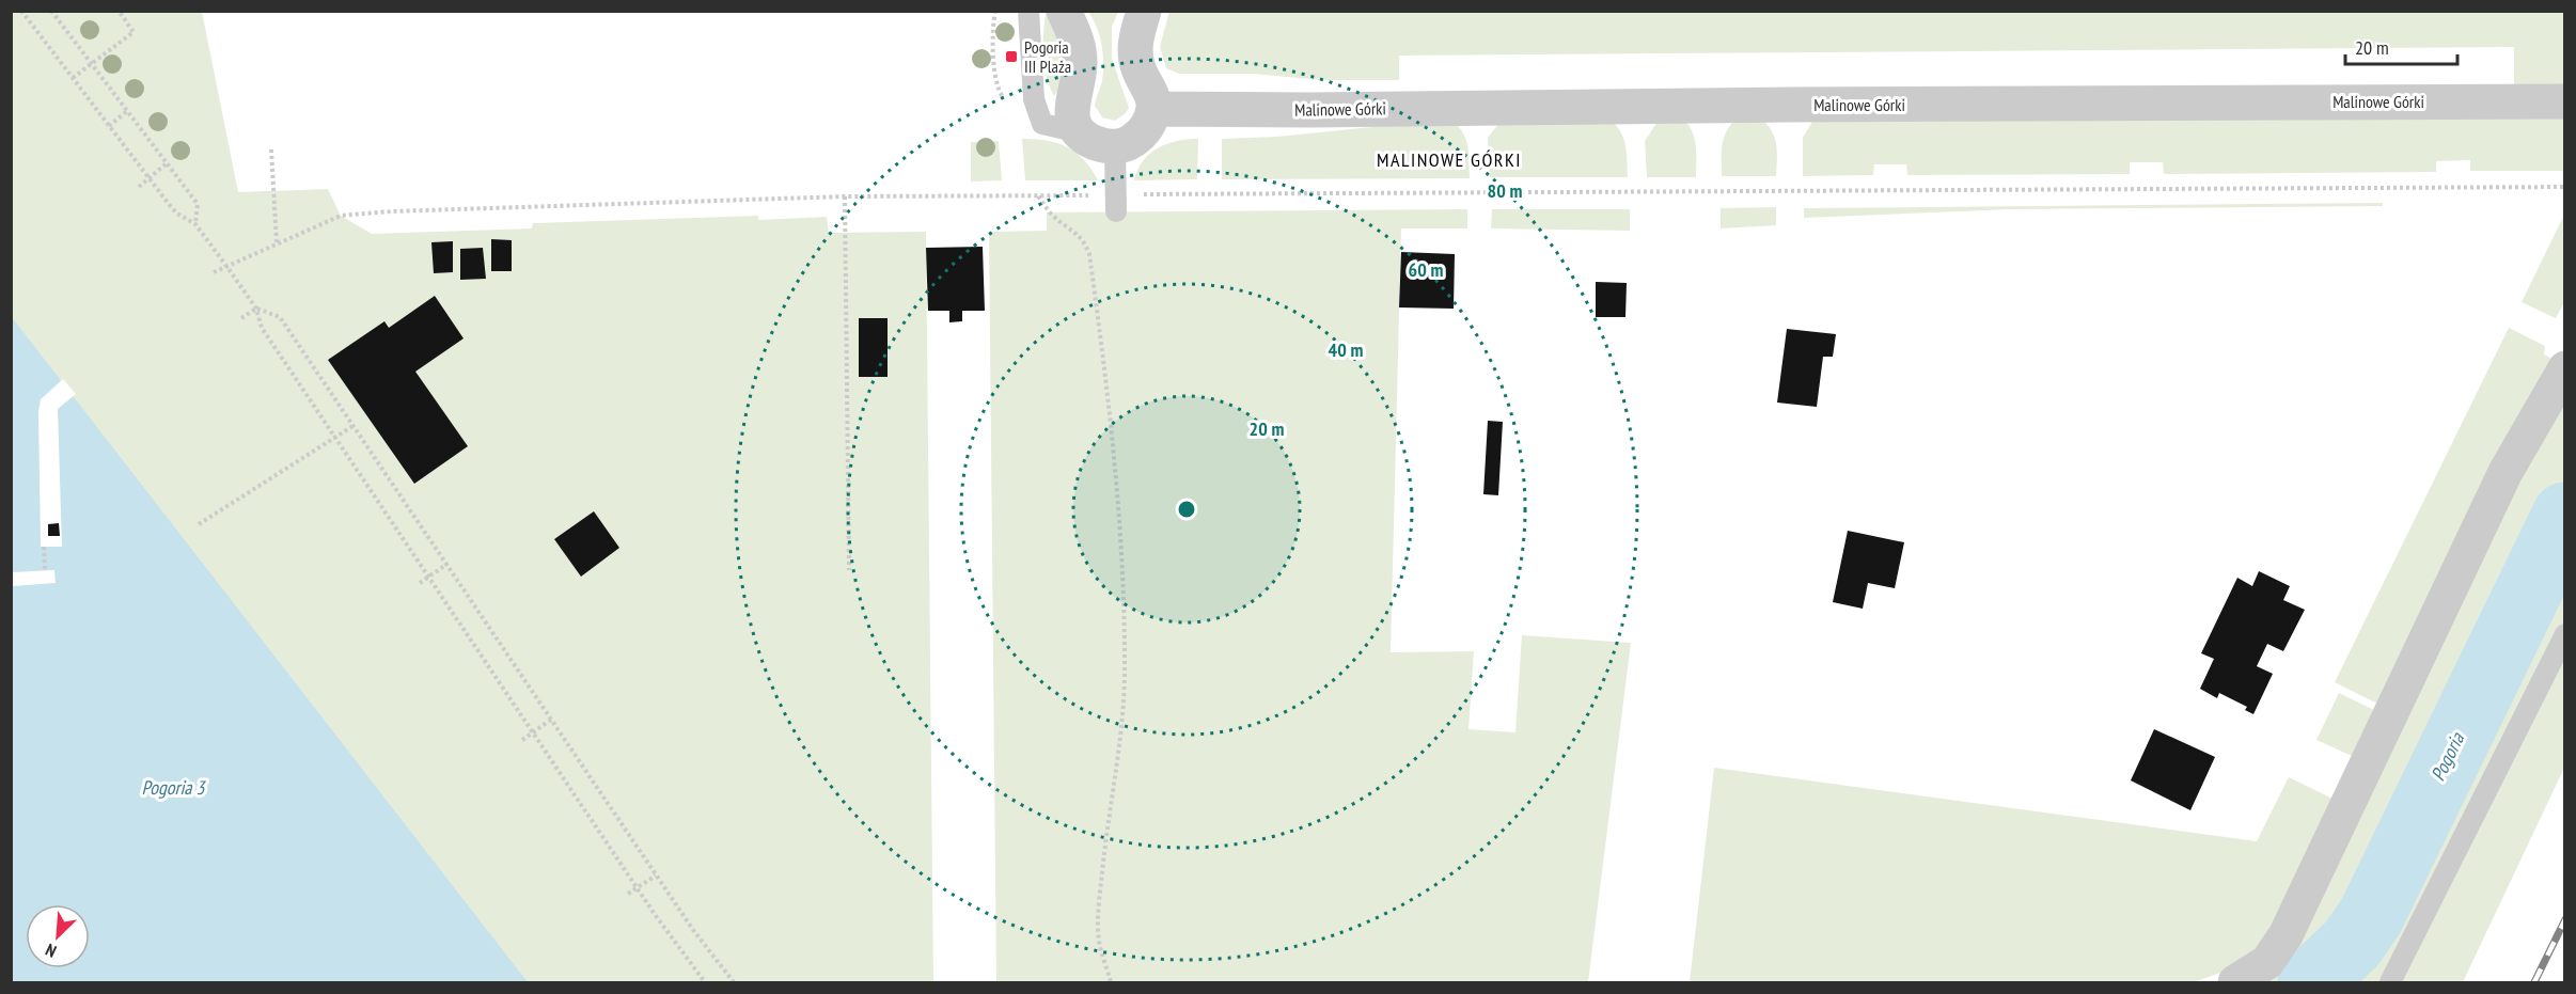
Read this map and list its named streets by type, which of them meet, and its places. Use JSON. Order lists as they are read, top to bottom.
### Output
{
  "streets": {
    "street": ["Malinowe Górki"]
  },
  "districts": ["MALINOWE GÓRKI"],
  "water": ["Pogoria", "Pogoria 3"],
  "places": {
    "transit": ["Pogoria III Plaża"]
  },
  "scale_bar": "20 m",
  "north": "bottom left",
  "rings": [
    "80 m",
    "60 m",
    "40 m",
    "20 m"
  ]
}
